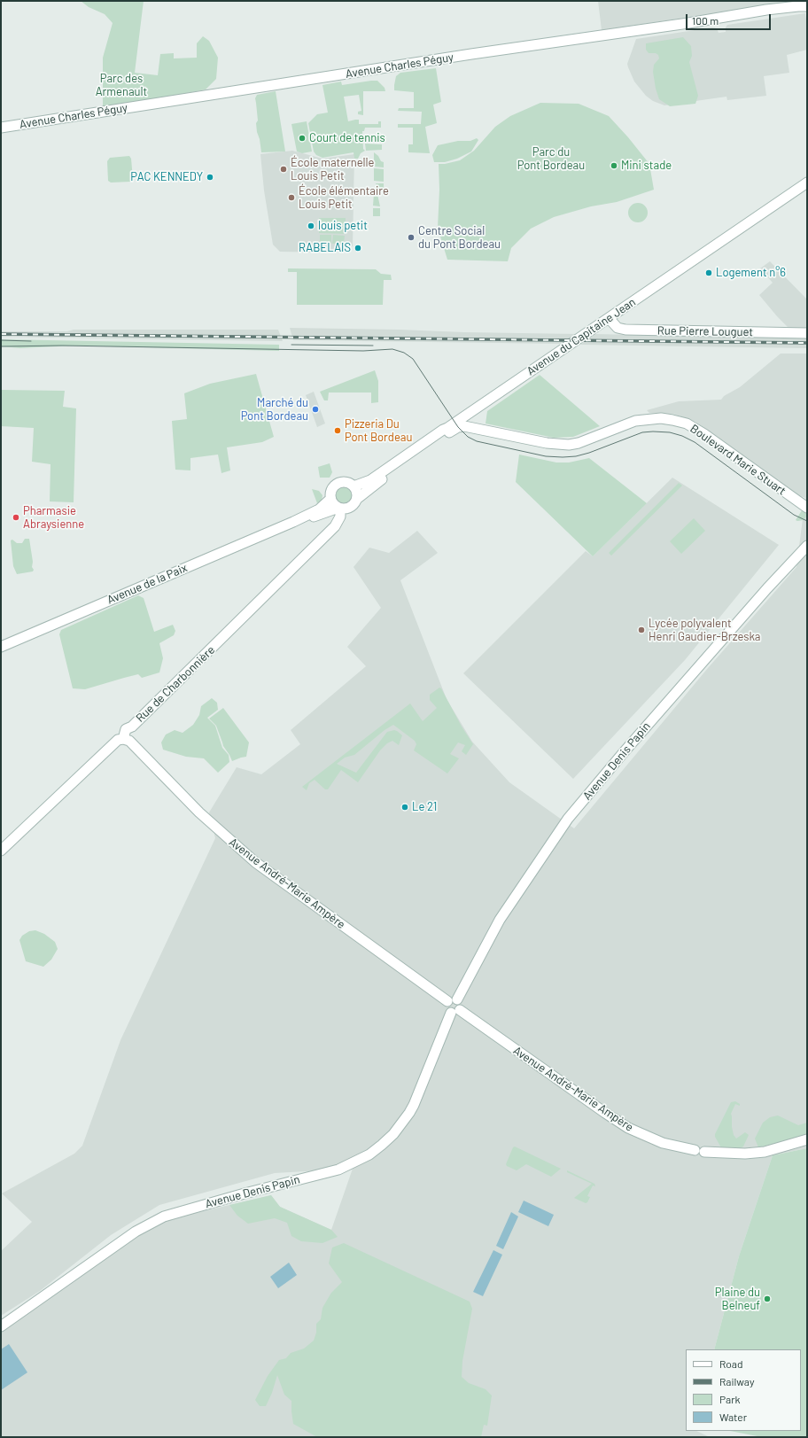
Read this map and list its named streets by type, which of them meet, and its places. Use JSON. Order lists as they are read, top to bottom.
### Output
{
  "streets": {
    "main road": [
      "Avenue Charles Péguy",
      "Rue Pierre Louguet",
      "Avenue du Capitaine Jean",
      "Boulevard Marie Stuart",
      "Avenue de la Paix",
      "Rue de Charbonnière",
      "Avenue Denis Papin",
      "Avenue André-Marie Ampère"
    ]
  },
  "crossings": [
    ["Rue Pierre Louguet", "Avenue du Capitaine Jean"],
    ["Avenue du Capitaine Jean", "Boulevard Marie Stuart"],
    ["Avenue du Capitaine Jean", "Avenue de la Paix"],
    ["Avenue du Capitaine Jean", "Rue de Charbonnière"],
    ["Avenue de la Paix", "Rue de Charbonnière"],
    ["Rue de Charbonnière", "Avenue André-Marie Ampère"],
    ["Avenue Denis Papin", "Avenue André-Marie Ampère"]
  ],
  "parks": ["Parc des Armenault", "Parc du Pont Bordeau"],
  "places": [
    "Court de tennis",
    "Mini stade",
    "École maternelle Louis Petit",
    "PAC KENNEDY",
    "École élémentaire Louis Petit",
    "louis petit",
    "Centre Social du Pont Bordeau",
    "RABELAIS",
    "Logement n°6",
    "Marché du Pont Bordeau",
    "Pizzeria Du Pont Bordeau",
    "Pharmasie Abraysienne",
    "Lycée polyvalent Henri Gaudier-Brzeska",
    "Le 21",
    "Plaine du Belneuf"
  ],
  "legend": [
    "Road",
    "Railway",
    "Park",
    "Water"
  ],
  "scale_bar": "100 m"
}
